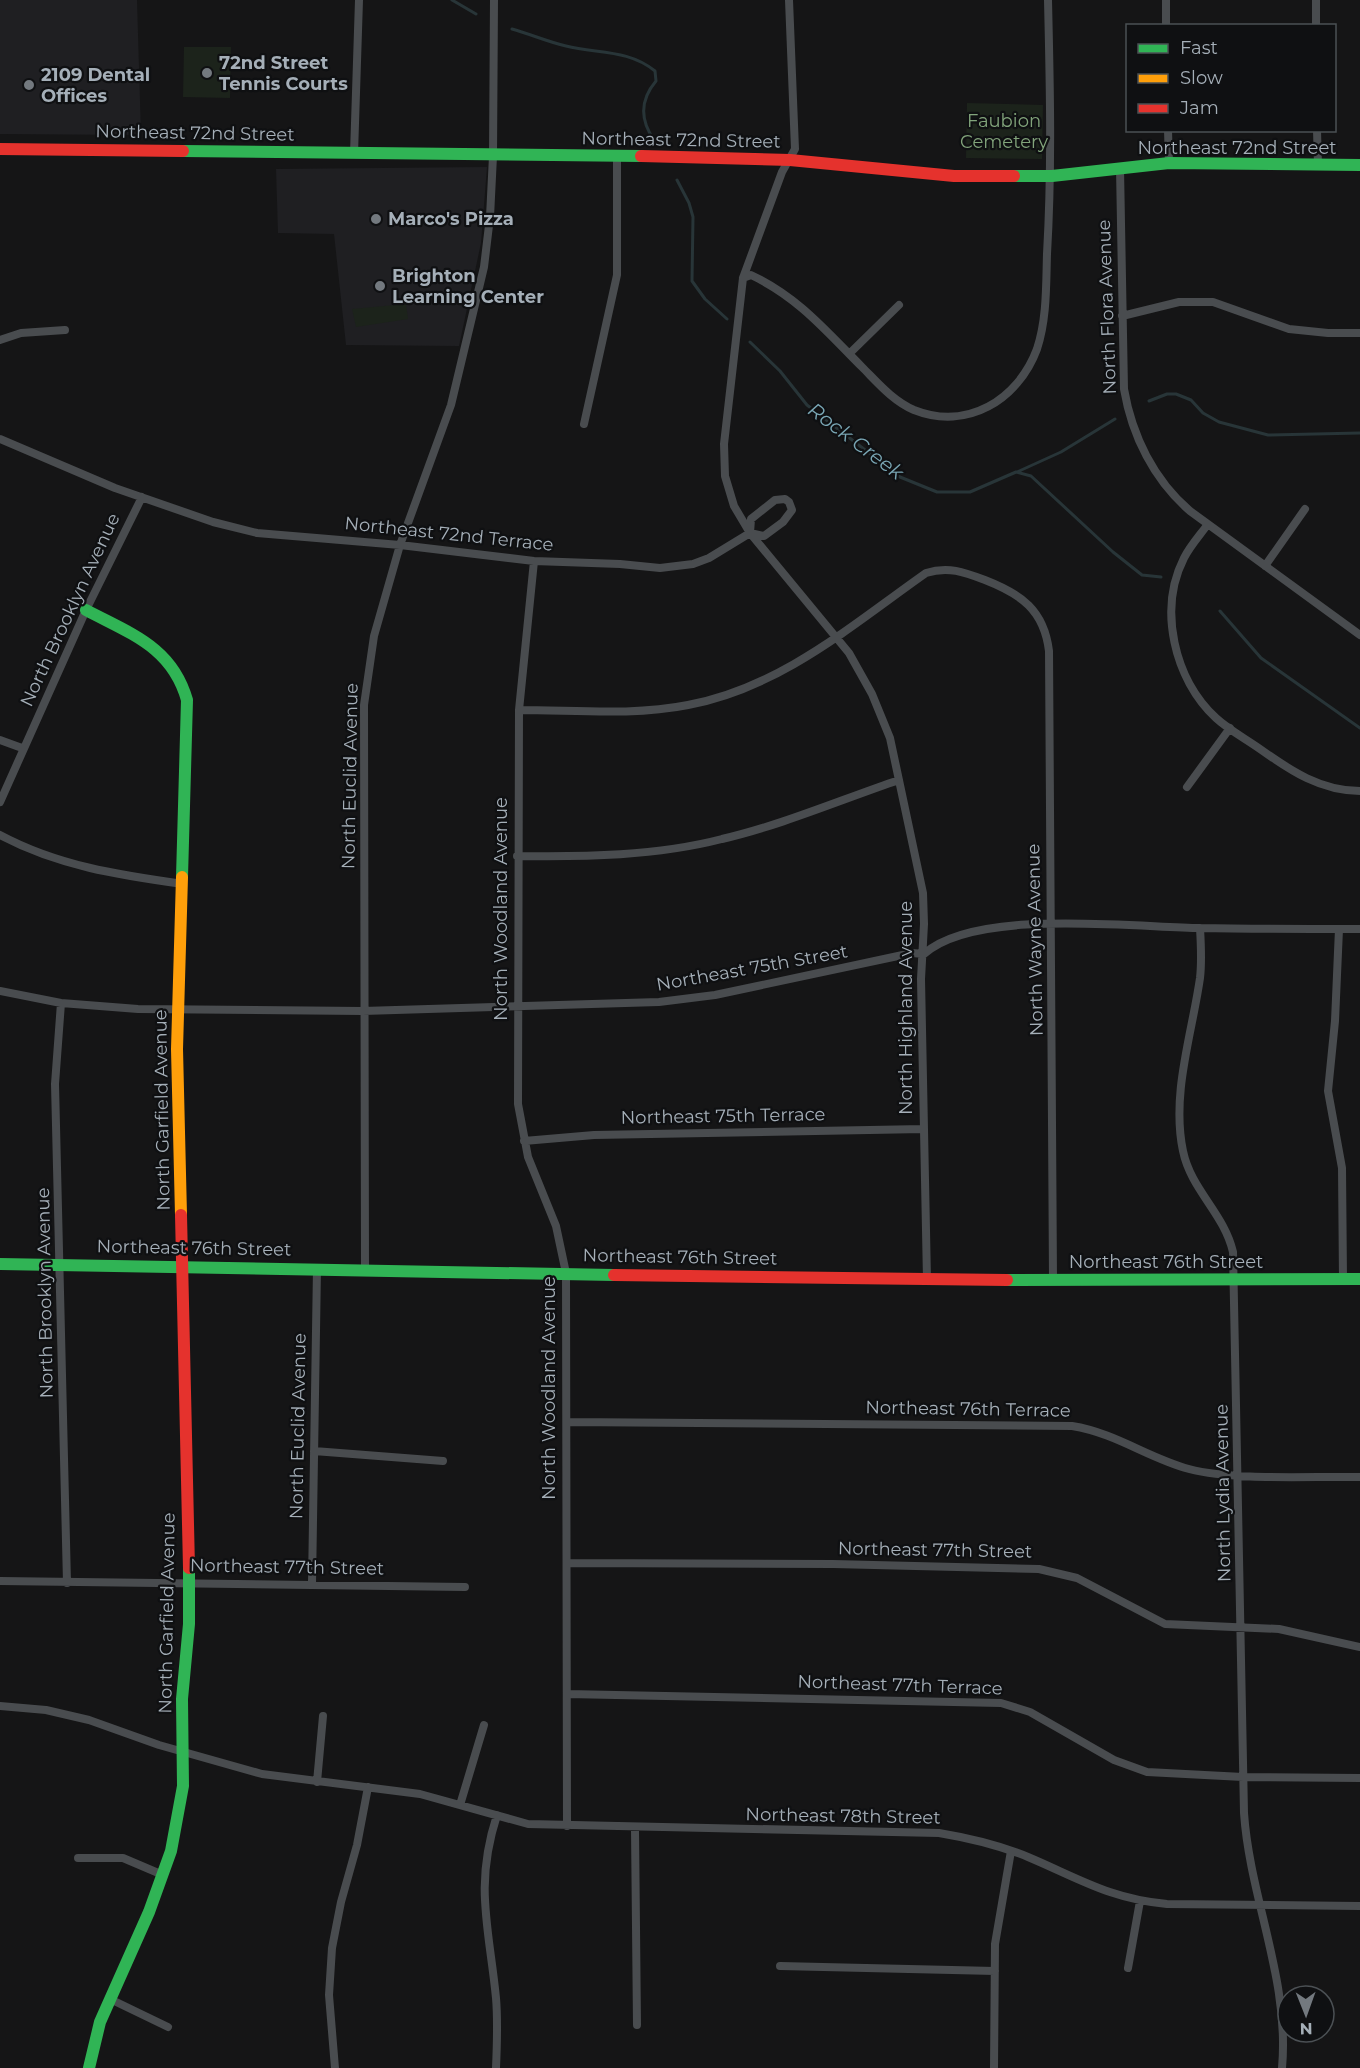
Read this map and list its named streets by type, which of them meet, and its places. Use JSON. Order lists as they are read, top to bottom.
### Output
{
  "streets": {
    "street": [
      "Northeast 72nd Street",
      "North Flora Avenue",
      "Northeast 72nd Terrace",
      "North Brooklyn Avenue",
      "North Euclid Avenue",
      "North Woodland Avenue",
      "North Wayne Avenue",
      "Northeast 75th Street",
      "North Highland Avenue",
      "North Garfield Avenue",
      "Northeast 75th Terrace",
      "Northeast 76th Street",
      "Northeast 76th Terrace",
      "North Lydia Avenue",
      "Northeast 77th Street",
      "Northeast 77th Terrace",
      "Northeast 78th Street"
    ]
  },
  "crossings": [
    ["Northeast 72nd Street", "North Flora Avenue"],
    ["Northeast 72nd Street", "North Euclid Avenue"],
    ["Northeast 72nd Street", "North Highland Avenue"],
    ["Northeast 72nd Terrace", "North Brooklyn Avenue"],
    ["Northeast 72nd Terrace", "North Euclid Avenue"],
    ["Northeast 72nd Terrace", "North Woodland Avenue"],
    ["Northeast 72nd Terrace", "North Highland Avenue"],
    ["North Brooklyn Avenue", "Northeast 75th Street"],
    ["North Brooklyn Avenue", "North Garfield Avenue"],
    ["North Brooklyn Avenue", "Northeast 76th Street"],
    ["North Brooklyn Avenue", "Northeast 77th Street"],
    ["North Euclid Avenue", "Northeast 75th Street"],
    ["North Euclid Avenue", "Northeast 76th Street"],
    ["North Euclid Avenue", "Northeast 77th Street"],
    ["North Woodland Avenue", "Northeast 75th Street"],
    ["North Woodland Avenue", "Northeast 75th Terrace"],
    ["North Woodland Avenue", "Northeast 76th Street"],
    ["North Woodland Avenue", "Northeast 76th Terrace"],
    ["North Woodland Avenue", "Northeast 77th Street"],
    ["North Woodland Avenue", "Northeast 77th Terrace"],
    ["North Woodland Avenue", "Northeast 78th Street"],
    ["North Wayne Avenue", "Northeast 75th Street"],
    ["North Wayne Avenue", "North Highland Avenue"],
    ["North Wayne Avenue", "Northeast 76th Street"],
    ["Northeast 75th Street", "North Highland Avenue"],
    ["Northeast 75th Street", "North Garfield Avenue"],
    ["Northeast 75th Street", "North Lydia Avenue"],
    ["North Highland Avenue", "Northeast 75th Terrace"],
    ["North Highland Avenue", "Northeast 76th Street"],
    ["North Garfield Avenue", "Northeast 76th Street"],
    ["North Garfield Avenue", "Northeast 77th Street"],
    ["North Garfield Avenue", "Northeast 78th Street"],
    ["Northeast 76th Street", "North Lydia Avenue"],
    ["Northeast 76th Terrace", "North Lydia Avenue"],
    ["North Lydia Avenue", "Northeast 77th Street"],
    ["North Lydia Avenue", "Northeast 77th Terrace"],
    ["North Lydia Avenue", "Northeast 78th Street"]
  ],
  "water": ["Rock Creek"],
  "parks": ["Faubion Cemetery"],
  "places": [
    "72nd Street Tennis Courts",
    "2109 Dental Offices",
    "Marco's Pizza",
    "Brighton Learning Center"
  ],
  "legend": ["Fast", "Slow", "Jam"],
  "north": "bottom"
}
